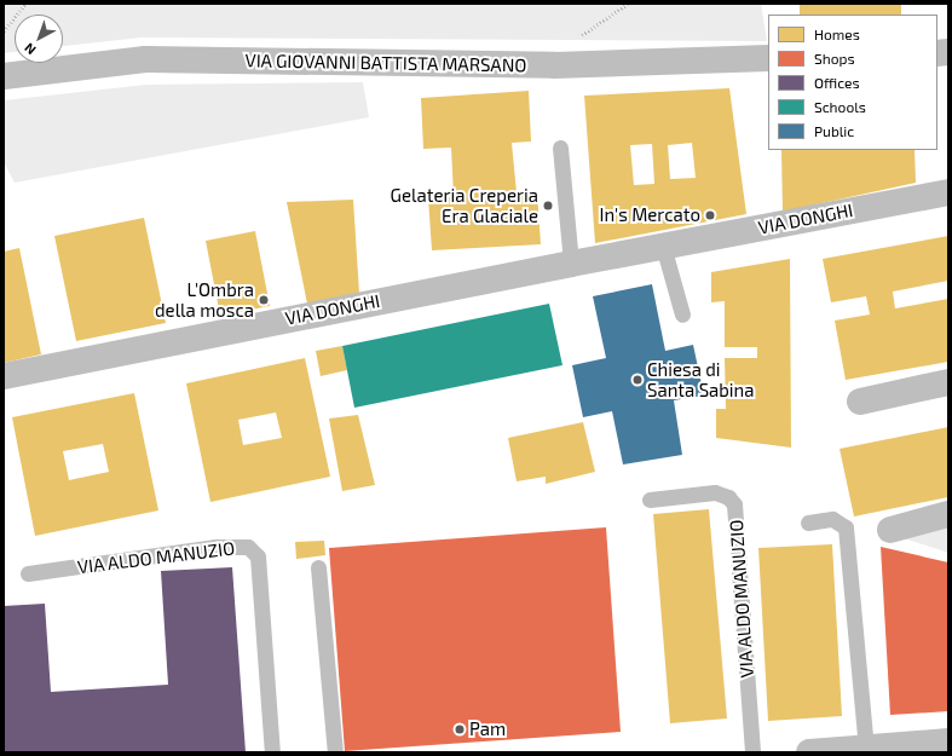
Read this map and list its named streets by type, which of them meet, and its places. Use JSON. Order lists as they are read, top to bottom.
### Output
{
  "streets": {
    "street": ["VIA GIOVANNI BATTISTA MARSANO", "VIA DONGHI"],
    "lane": ["VIA ALDO MANUZIO"]
  },
  "places": [
    "Gelateria Creperia Era Glaciale",
    "In's Mercato",
    "L'Ombra della mosca",
    "Chiesa di Santa Sabina",
    "Pam"
  ],
  "legend": [
    "Homes",
    "Shops",
    "Offices",
    "Schools",
    "Public"
  ],
  "north": "bottom left"
}
